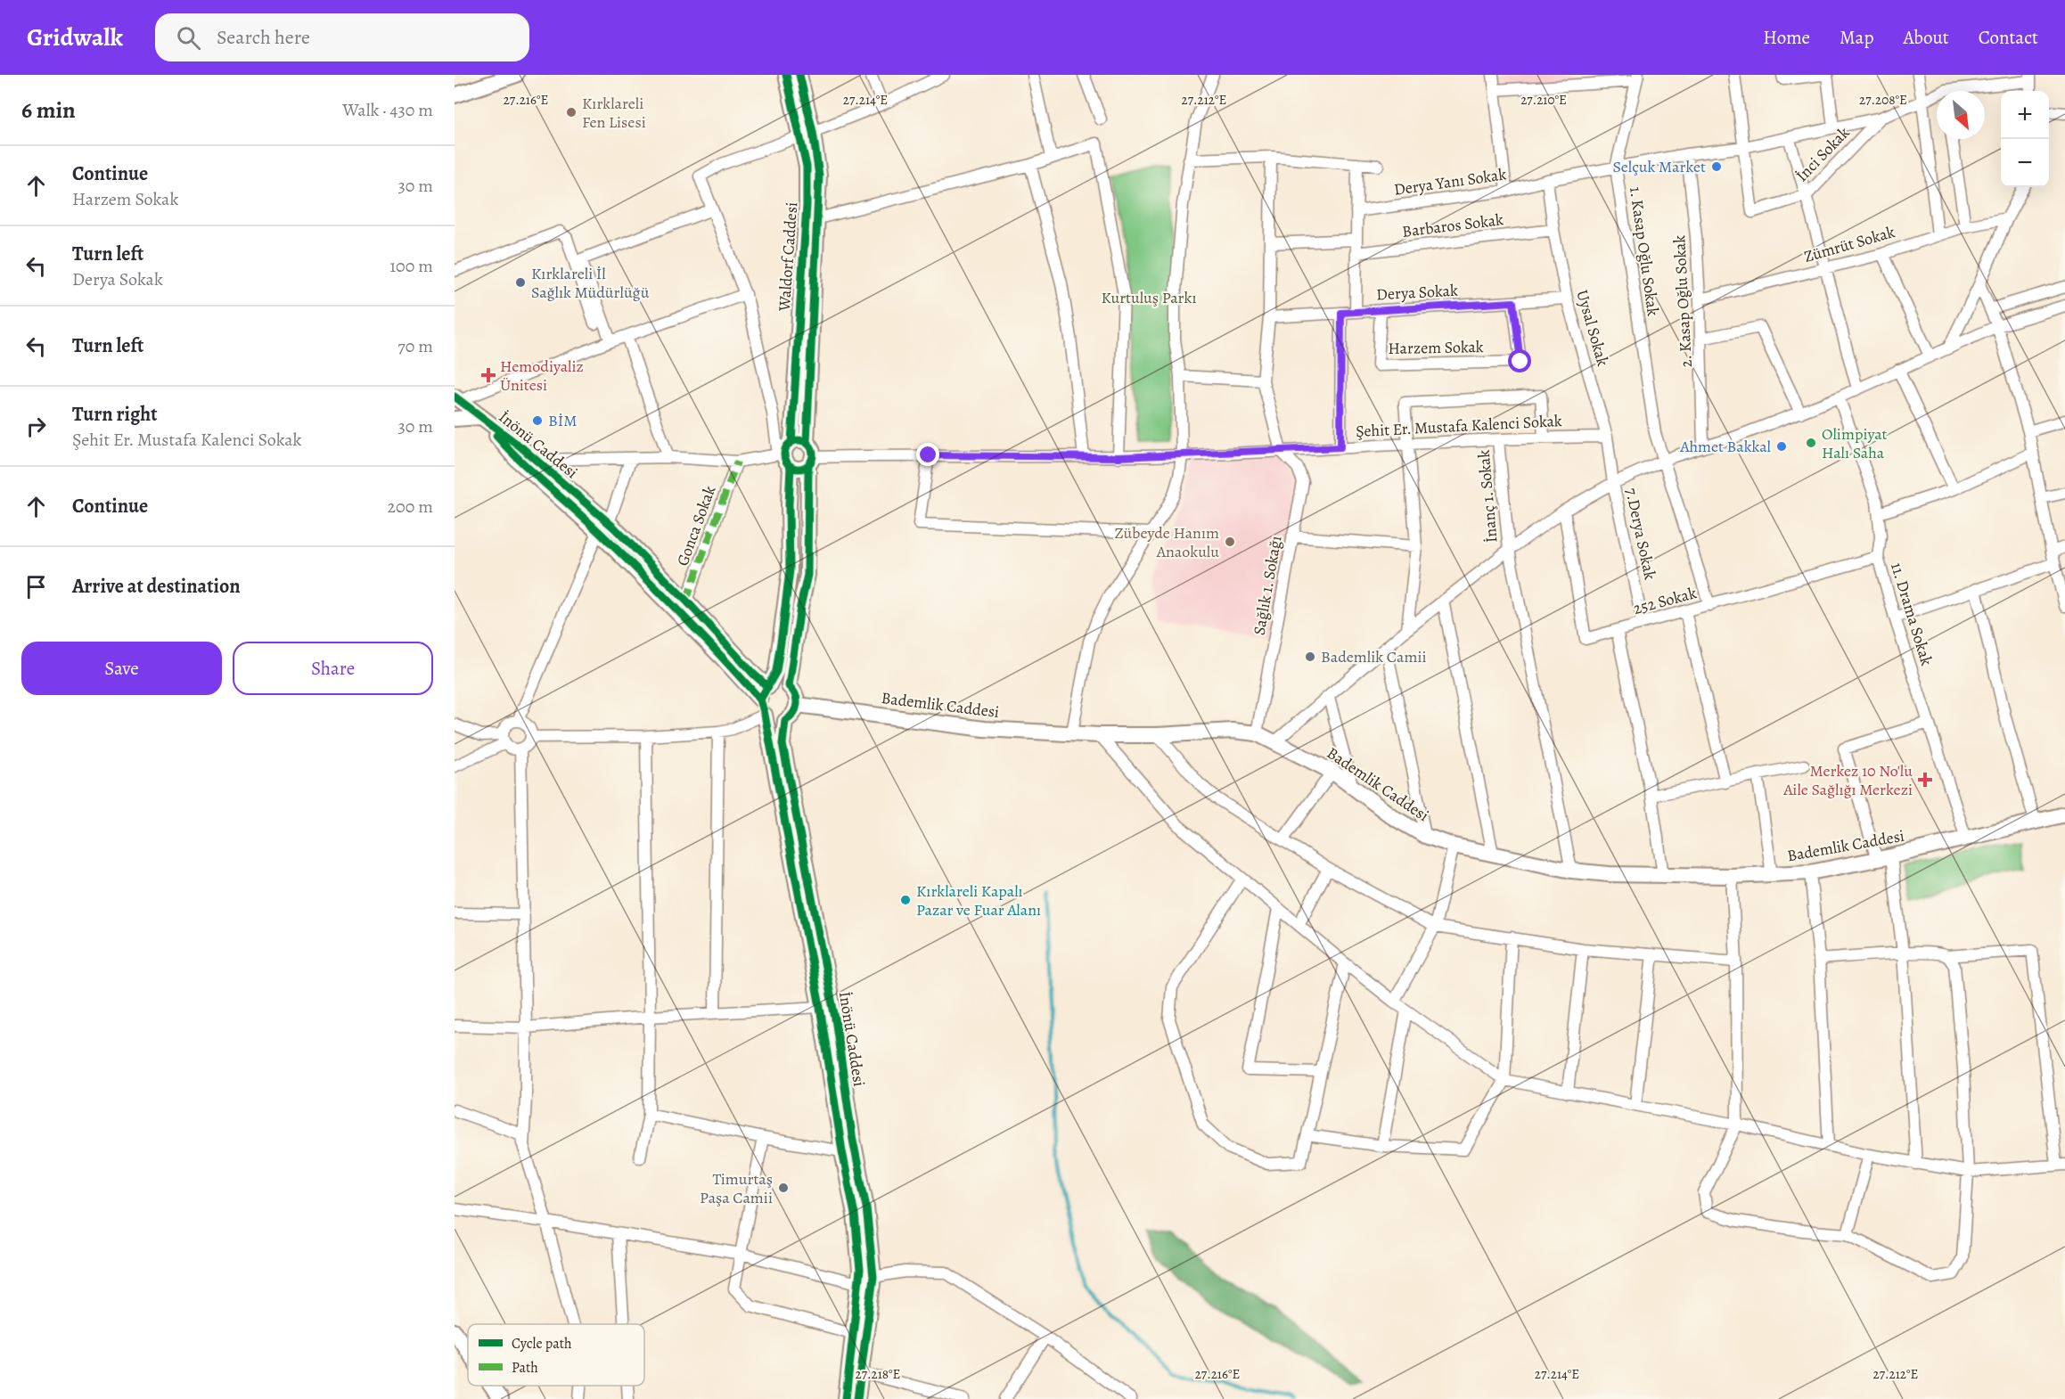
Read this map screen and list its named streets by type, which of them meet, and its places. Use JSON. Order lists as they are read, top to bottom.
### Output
{
  "streets": {
    "main road": ["Waldorf Caddesi", "İnönü Caddesi", "Bademlik Caddesi"],
    "street": [
      "İnci Sokak",
      "Derya Yanı Sokak",
      "Barbaros Sokak",
      "Zümrüt Sokak",
      "1. Kasap Oğlu Sokak",
      "Derya Sokak",
      "2. Kasap Oğlu Sokak",
      "Uysal Sokak",
      "Harzem Sokak",
      "Şehit Er. Mustafa Kalenci Sokak",
      "İnanç 1. Sokak",
      "Gonca Sokak",
      "7.Derya Sokak",
      "Sağlık 1. Sokağı",
      "252 Sokak",
      "11. Drama Sokak"
    ]
  },
  "crossings": [
    ["İnci Sokak", "Derya Yanı Sokak"],
    ["Derya Yanı Sokak", "1. Kasap Oğlu Sokak"],
    ["Derya Yanı Sokak", "2. Kasap Oğlu Sokak"],
    ["Derya Yanı Sokak", "Uysal Sokak"],
    ["Barbaros Sokak", "Uysal Sokak"],
    ["Zümrüt Sokak", "2. Kasap Oğlu Sokak"],
    ["1. Kasap Oğlu Sokak", "252 Sokak"],
    ["Waldorf Caddesi", "İnönü Caddesi"],
    ["Waldorf Caddesi", "Bademlik Caddesi"],
    ["Derya Sokak", "Uysal Sokak"],
    ["Derya Sokak", "Harzem Sokak"],
    ["Uysal Sokak", "Şehit Er. Mustafa Kalenci Sokak"],
    ["Uysal Sokak", "7.Derya Sokak"],
    ["Şehit Er. Mustafa Kalenci Sokak", "İnanç 1. Sokak"],
    ["Şehit Er. Mustafa Kalenci Sokak", "Sağlık 1. Sokağı"],
    ["İnönü Caddesi", "Gonca Sokak"],
    ["İnönü Caddesi", "Bademlik Caddesi"],
    ["İnanç 1. Sokak", "Bademlik Caddesi"],
    ["7.Derya Sokak", "252 Sokak"],
    ["Sağlık 1. Sokağı", "Bademlik Caddesi"],
    ["252 Sokak", "11. Drama Sokak"],
    ["11. Drama Sokak", "Bademlik Caddesi"]
  ],
  "parks": ["Kurtuluş Parkı"],
  "places": {
    "other": [
      "Kırklareli Fen Lisesi",
      "Selçuk Market",
      "Kırklareli İl Sağlık Müdürlüğü",
      "BİM",
      "Olimpiyat Halı Saha",
      "Ahmet Bakkal",
      "Zübeyde Hanım Anaokulu",
      "Bademlik Camii",
      "Kırklareli Kapalı Pazar ve Fuar Alanı",
      "Timurtaş Paşa Camii"
    ],
    "health": ["Hemodiyaliz Ünitesi", "Merkez 10 No'lu Aile Sağlığı Merkezi"]
  },
  "legend": ["Cycle path", "Path"],
  "north": "bottom right",
  "page": {
    "header": "Gridwalk",
    "search": "Search here",
    "nav": [
      "Home",
      "Map",
      "About",
      "Contact"
    ],
    "heading": ["6 min", "Walk · 430 m"],
    "map_buttons": ["+", "−"],
    "list": [
      ["Continue", "Harzem Sokak", "30 m"],
      ["Turn left", "Derya Sokak", "100 m"],
      ["Turn left", "70 m"],
      ["Turn right", "Şehit Er. Mustafa Kalenci Sokak", "30 m"],
      ["Continue", "200 m"],
      "Arrive at destination"
    ],
    "buttons": ["Save", "Share"]
  },
  "coordinates": [
    "27.216°E",
    "27.214°E",
    "27.212°E",
    "27.210°E",
    "27.208°E",
    "27.218°E"
  ]
}
